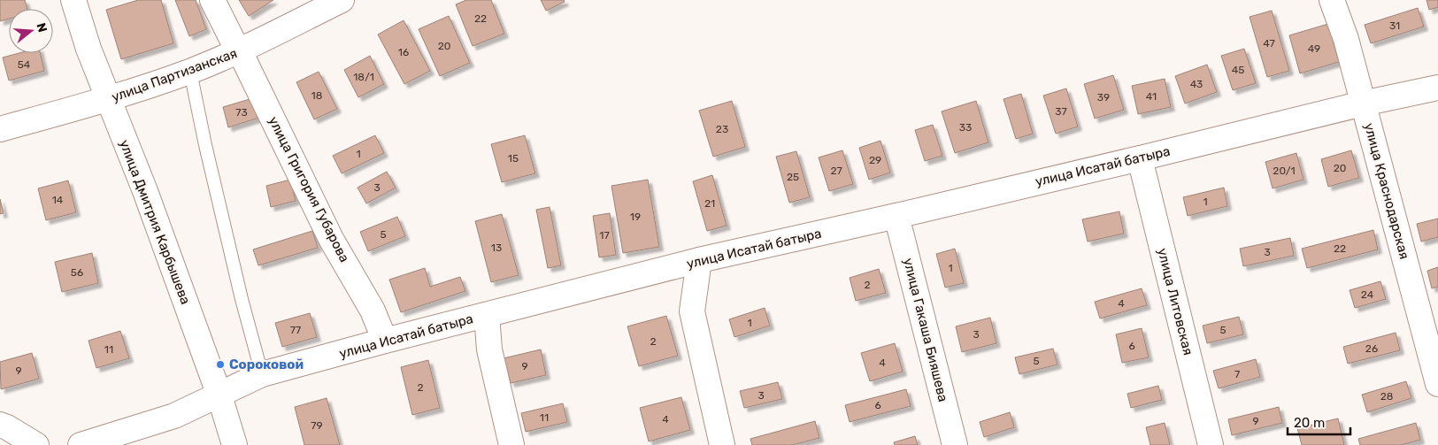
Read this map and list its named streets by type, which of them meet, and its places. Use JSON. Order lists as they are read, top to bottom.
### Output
{
  "streets": {
    "street": [
      "улица Партизанская",
      "улица Исатай батыра",
      "улица Григория Губарова",
      "улица Краснодарская",
      "улица Дмитрия Карбышева",
      "улица Литовская",
      "улица Гакаша Бияшева"
    ]
  },
  "crossings": [
    ["улица Партизанская", "улица Григория Губарова"],
    ["улица Партизанская", "улица Дмитрия Карбышева"],
    ["улица Исатай батыра", "улица Григория Губарова"],
    ["улица Исатай батыра", "улица Краснодарская"],
    ["улица Исатай батыра", "улица Дмитрия Карбышева"],
    ["улица Исатай батыра", "улица Литовская"],
    ["улица Исатай батыра", "улица Гакаша Бияшева"]
  ],
  "places": ["Сороковой"],
  "house_numbers": [
    "22",
    "31",
    "47",
    "20",
    "49",
    "16",
    "54",
    "45",
    "18/1",
    "43",
    "18",
    "41",
    "39",
    "37",
    "73",
    "33",
    "23",
    "1",
    "15",
    "29",
    "20",
    "27",
    "20/1",
    "25",
    "3",
    "14",
    "1",
    "21",
    "19",
    "5",
    "17",
    "13",
    "22",
    "3",
    "1",
    "56",
    "2",
    "24",
    "4",
    "1",
    "77",
    "5",
    "3",
    "2",
    "6",
    "26",
    "11",
    "5",
    "4",
    "9",
    "9",
    "7",
    "2",
    "3",
    "28",
    "6",
    "11",
    "4",
    "9",
    "79"
  ],
  "scale_bar": "20 m",
  "north": "right"
}
